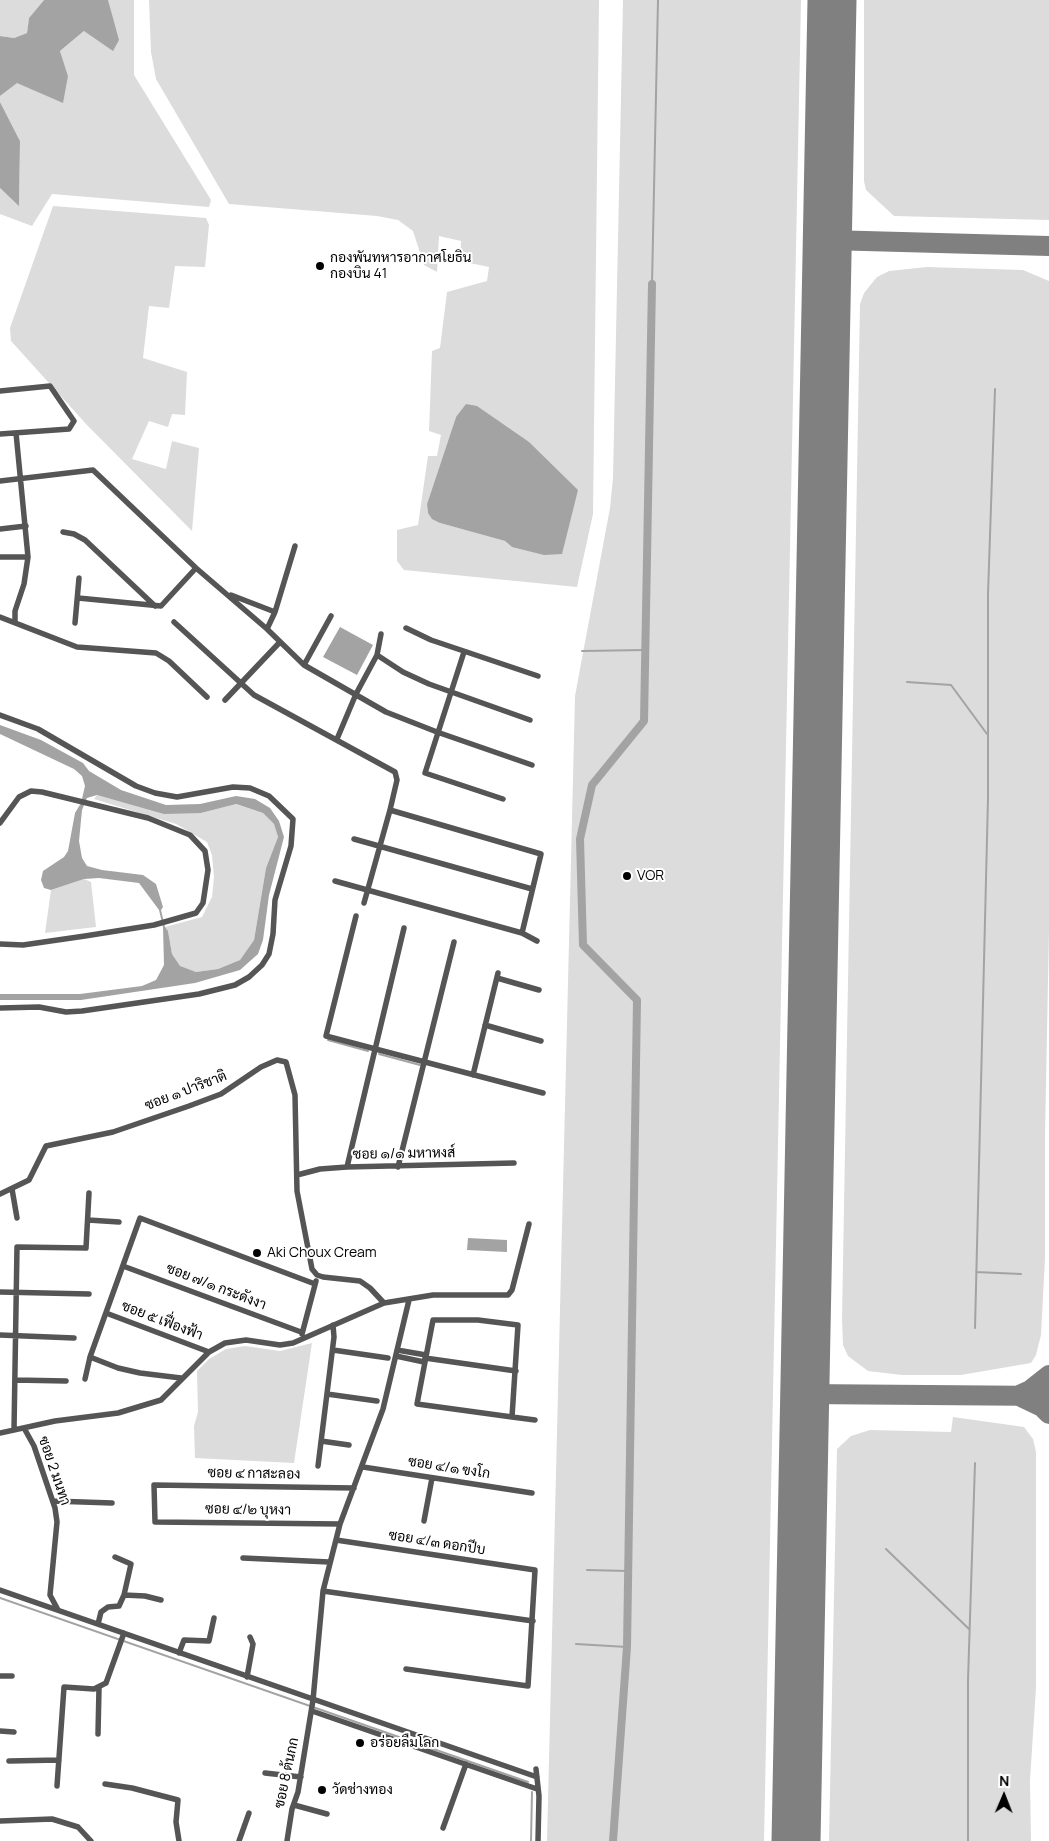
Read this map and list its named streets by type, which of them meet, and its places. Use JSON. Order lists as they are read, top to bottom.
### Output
{
  "streets": {
    "street": [
      "ซอย ๑ ปาริชาติ",
      "ซอย ๑/๑ มหาหงส์",
      "ซอย ๗/๑ กระดังงา",
      "ซอย ๕ เฟื่องฟ้า",
      "ซอย ๔/๑ ฃงโก",
      "ซอย 2 มนทา",
      "ซอย ๔ กาสะลอง",
      "ซอย ๔/๒ บุหงา",
      "ซอย ๔/๓ ดอกปีบ",
      "ซอย 8 ต้นกก"
    ]
  },
  "crossings": [
    ["ซอย ๑ ปาริชาติ", "ซอย ๑/๑ มหาหงส์"],
    ["ซอย ๔/๑ ฃงโก", "ซอย 8 ต้นกก"],
    ["ซอย ๔ กาสะลอง", "ซอย ๔/๒ บุหงา"],
    ["ซอย ๔ กาสะลอง", "ซอย 8 ต้นกก"],
    ["ซอย ๔/๒ บุหงา", "ซอย 8 ต้นกก"],
    ["ซอย ๔/๓ ดอกปีบ", "ซอย 8 ต้นกก"]
  ],
  "places": [
    "กองพันทหารอากาศโยธิน กองบิน 41",
    "VOR",
    "Aki Choux Cream",
    "อร่อยลืมโลก",
    "วัดช่างทอง"
  ],
  "north": "top"
}
